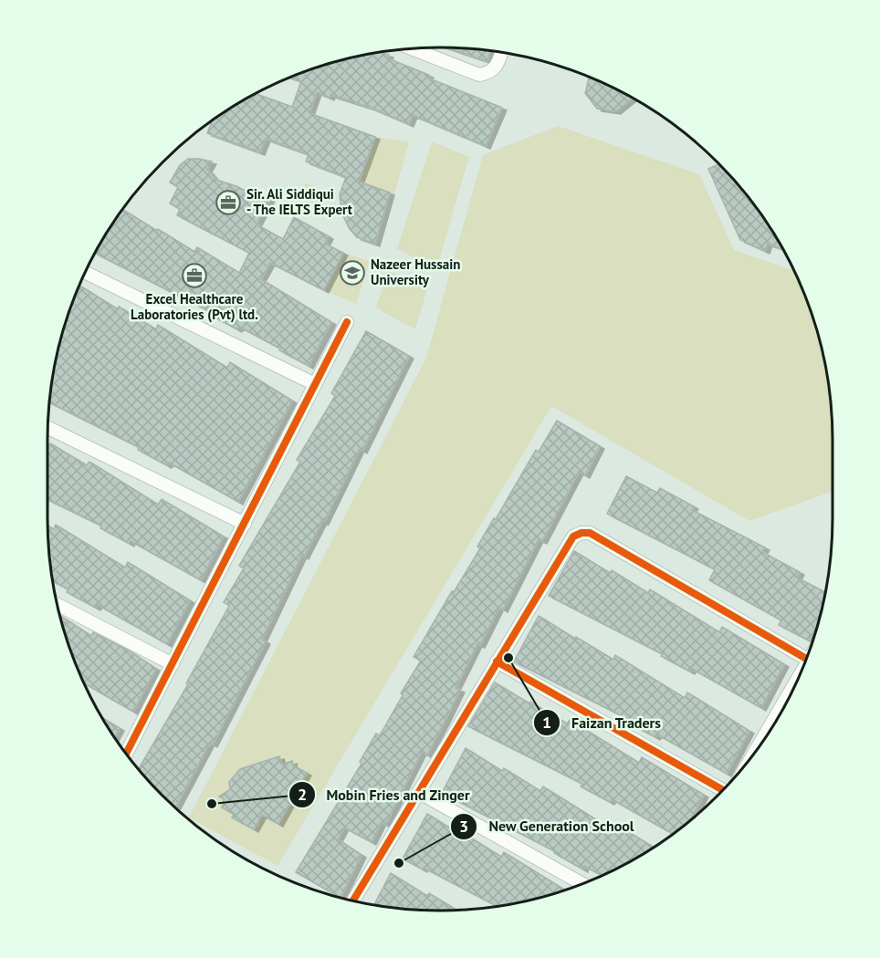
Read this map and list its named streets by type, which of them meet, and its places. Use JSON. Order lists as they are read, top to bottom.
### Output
{
  "places": {
    "office": ["Sir. Ali Siddiqui - The IELTS Expert", "Excel Healthcare Laboratories (Pvt) ltd."],
    "school or university": ["Nazeer Hussain University"],
    "other": ["Faizan Traders", "Mobin Fries and Zinger", "New Generation School"]
  }
}
